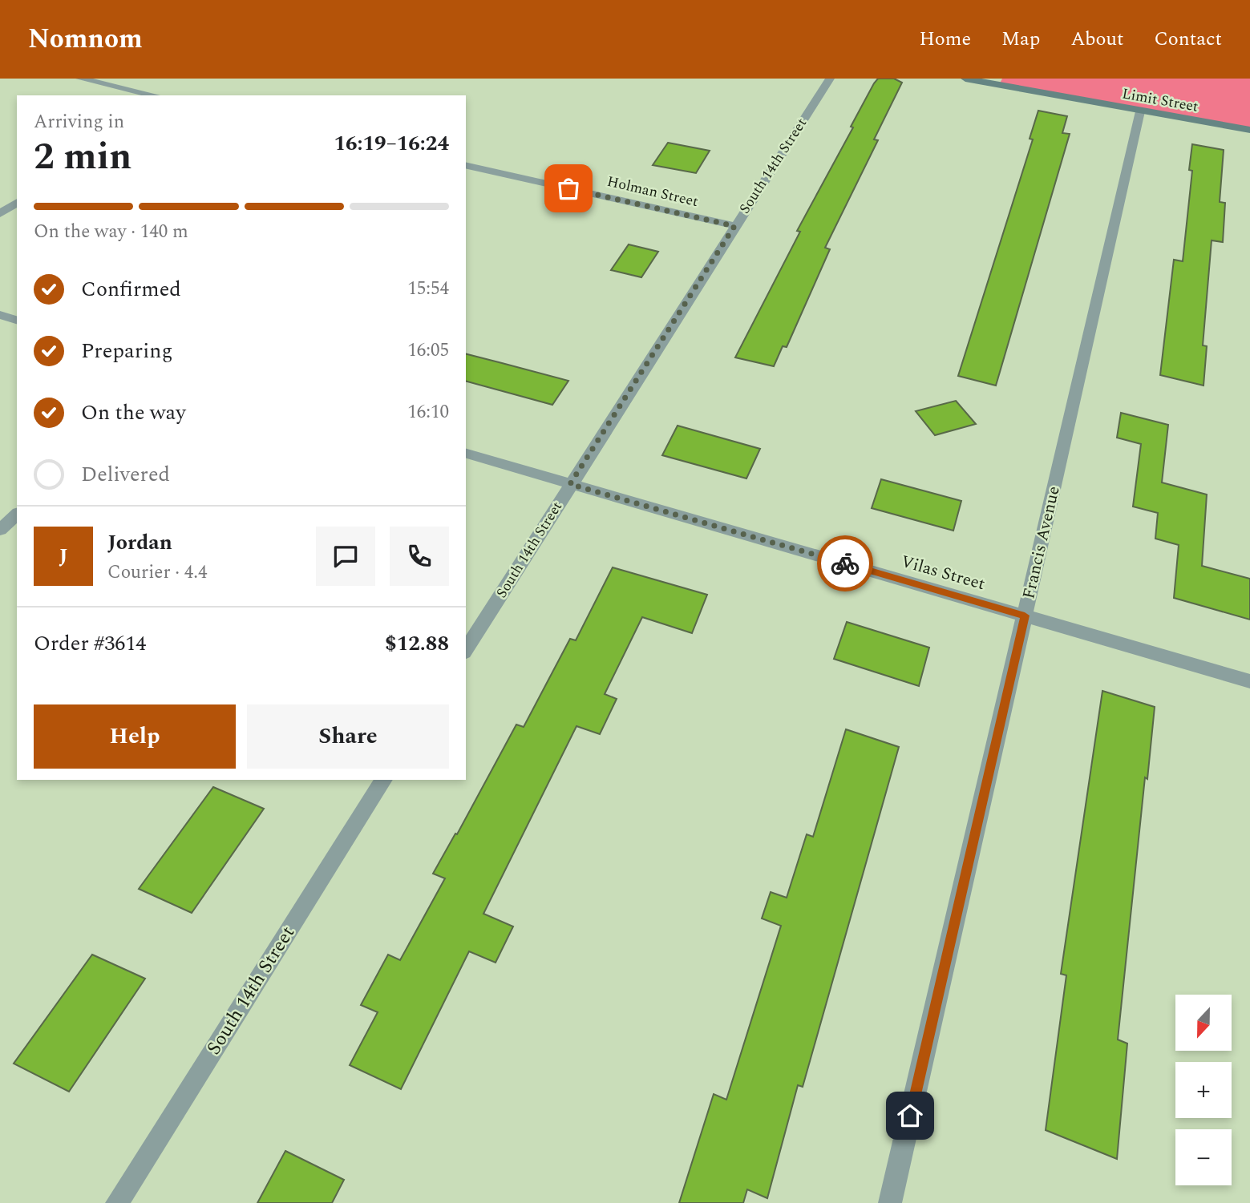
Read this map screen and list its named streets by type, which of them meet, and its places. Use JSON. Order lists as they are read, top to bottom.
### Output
{
  "streets": {
    "street": [
      "Limit Street",
      "South 14th Street",
      "Holman Street",
      "Francis Avenue",
      "Vilas Street"
    ]
  },
  "crossings": [
    ["Limit Street", "Francis Avenue"],
    ["South 14th Street", "Holman Street"],
    ["South 14th Street", "Vilas Street"],
    ["Francis Avenue", "Vilas Street"]
  ],
  "north": "bottom",
  "page": {
    "header": "Nomnom",
    "nav": [
      "Home",
      "Map",
      "About",
      "Contact"
    ],
    "heading": ["2 min", "Arriving in", "16:19–16:24"],
    "panel": [
      "Jordan",
      "Courier · 4.4",
      "Order #3614",
      "$12.88"
    ],
    "bar": "On the way · 140 m",
    "list": [
      ["Confirmed", "15:54"],
      ["Preparing", "16:05"],
      ["On the way", "16:10"],
      "Delivered"
    ],
    "round": "J",
    "buttons": ["Help", "Share"],
    "map_buttons": ["+", "−"]
  }
}
